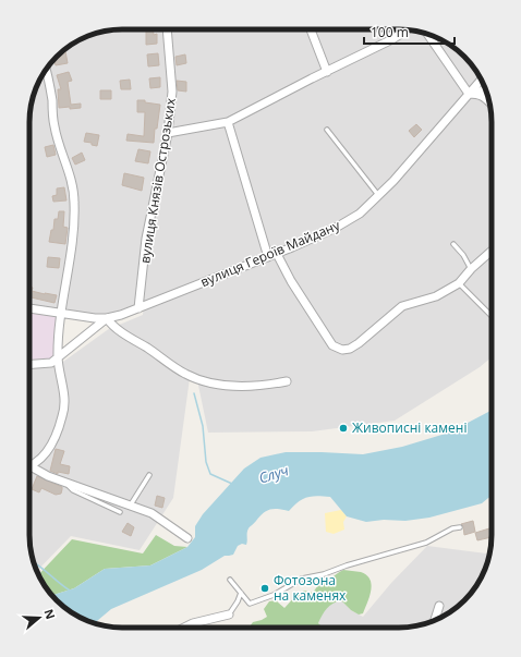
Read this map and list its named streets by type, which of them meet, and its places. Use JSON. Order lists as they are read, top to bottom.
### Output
{
  "streets": {
    "street": ["вулиця Князів Острозьких", "вулиця Героїв Майдану"]
  },
  "crossings": [
    ["вулиця Князів Острозьких", "вулиця Героїв Майдану"]
  ],
  "water": ["Случ"],
  "places": ["Живописні камені", "Фотозона на каменях"],
  "scale_bar": "100 m",
  "north": "right"
}
